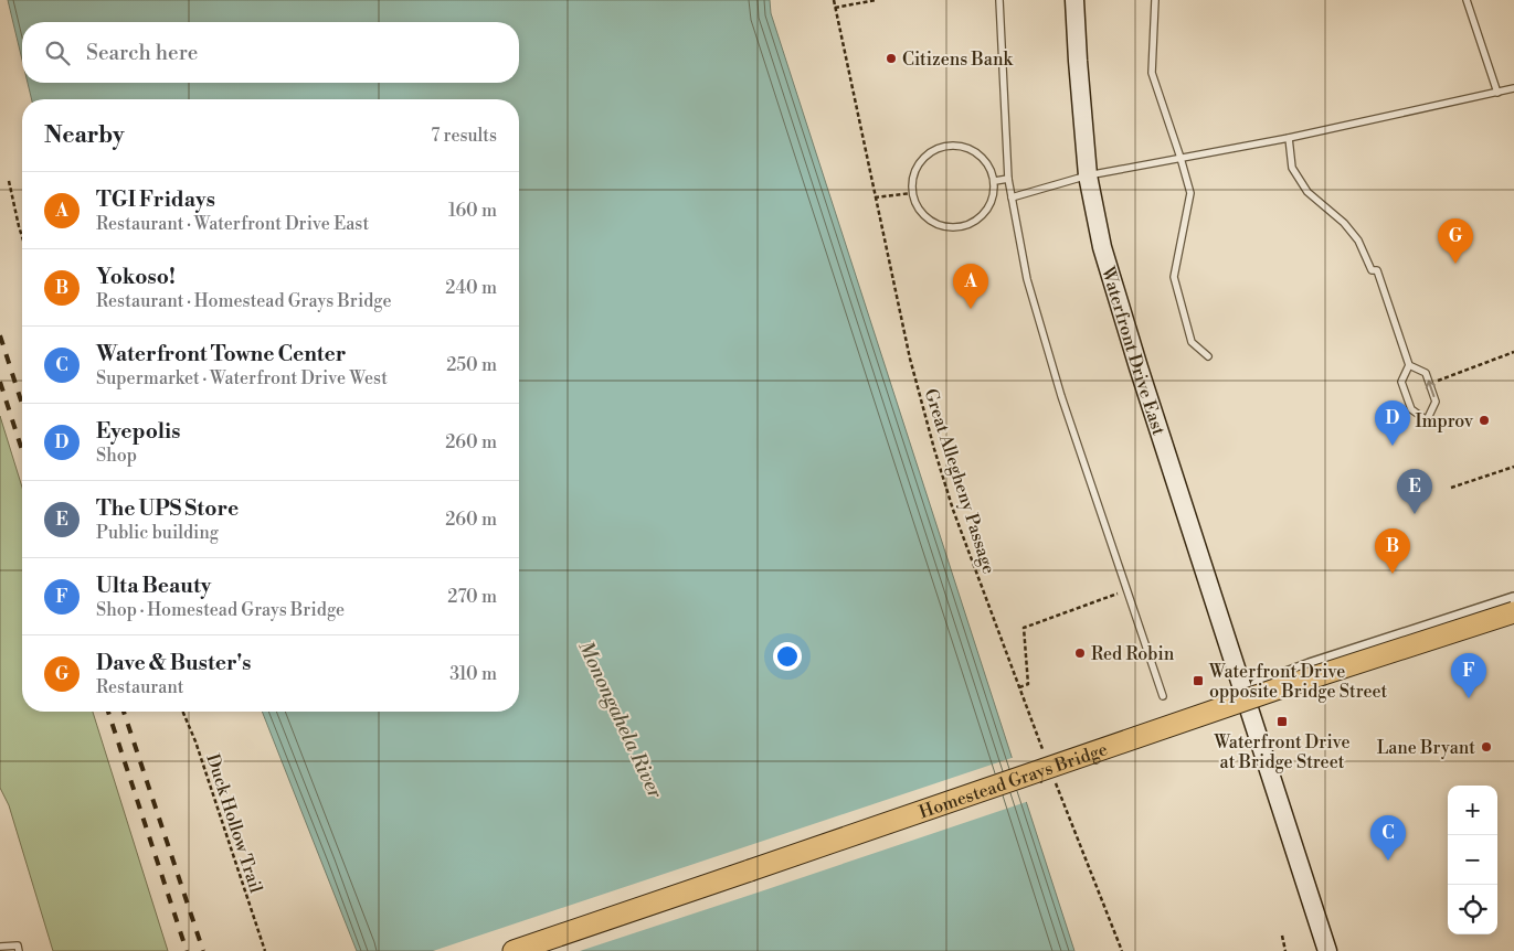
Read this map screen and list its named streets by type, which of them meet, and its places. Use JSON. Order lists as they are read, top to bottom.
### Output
{
  "streets": {
    "main road": ["Homestead Grays Bridge"],
    "street": ["Waterfront Drive East"],
    "path": ["Great Allegheny Passage", "Duck Hollow Trail"]
  },
  "water": ["Monongahela River"],
  "places": {
    "other": [
      "Citizens Bank",
      "Improv",
      "Red Robin",
      "Lane Bryant"
    ],
    "transit": ["Waterfront Drive opposite Bridge Street", "Waterfront Drive at Bridge Street"]
  },
  "page": {
    "search": "Search here",
    "heading": ["Nearby", "7 results"],
    "list": [
      {
        "mark": "A",
        "name": "TGI Fridays",
        "note": "Restaurant · Waterfront Drive East",
        "value": "160 m"
      },
      {
        "mark": "B",
        "name": "Yokoso!",
        "note": "Restaurant · Homestead Grays Bridge",
        "value": "240 m"
      },
      {
        "mark": "C",
        "name": "Waterfront Towne Center",
        "note": "Supermarket · Waterfront Drive West",
        "value": "250 m"
      },
      {
        "mark": "D",
        "name": "Eyepolis",
        "note": "Shop",
        "value": "260 m"
      },
      {
        "mark": "E",
        "name": "The UPS Store",
        "note": "Public building",
        "value": "260 m"
      },
      {
        "mark": "F",
        "name": "Ulta Beauty",
        "note": "Shop · Homestead Grays Bridge",
        "value": "270 m"
      },
      {
        "mark": "G",
        "name": "Dave & Buster's",
        "note": "Restaurant",
        "value": "310 m"
      }
    ],
    "pins": [
      "G",
      "A",
      "D",
      "E",
      "B",
      "F",
      "C"
    ],
    "map_buttons": ["+", "−"]
  }
}
